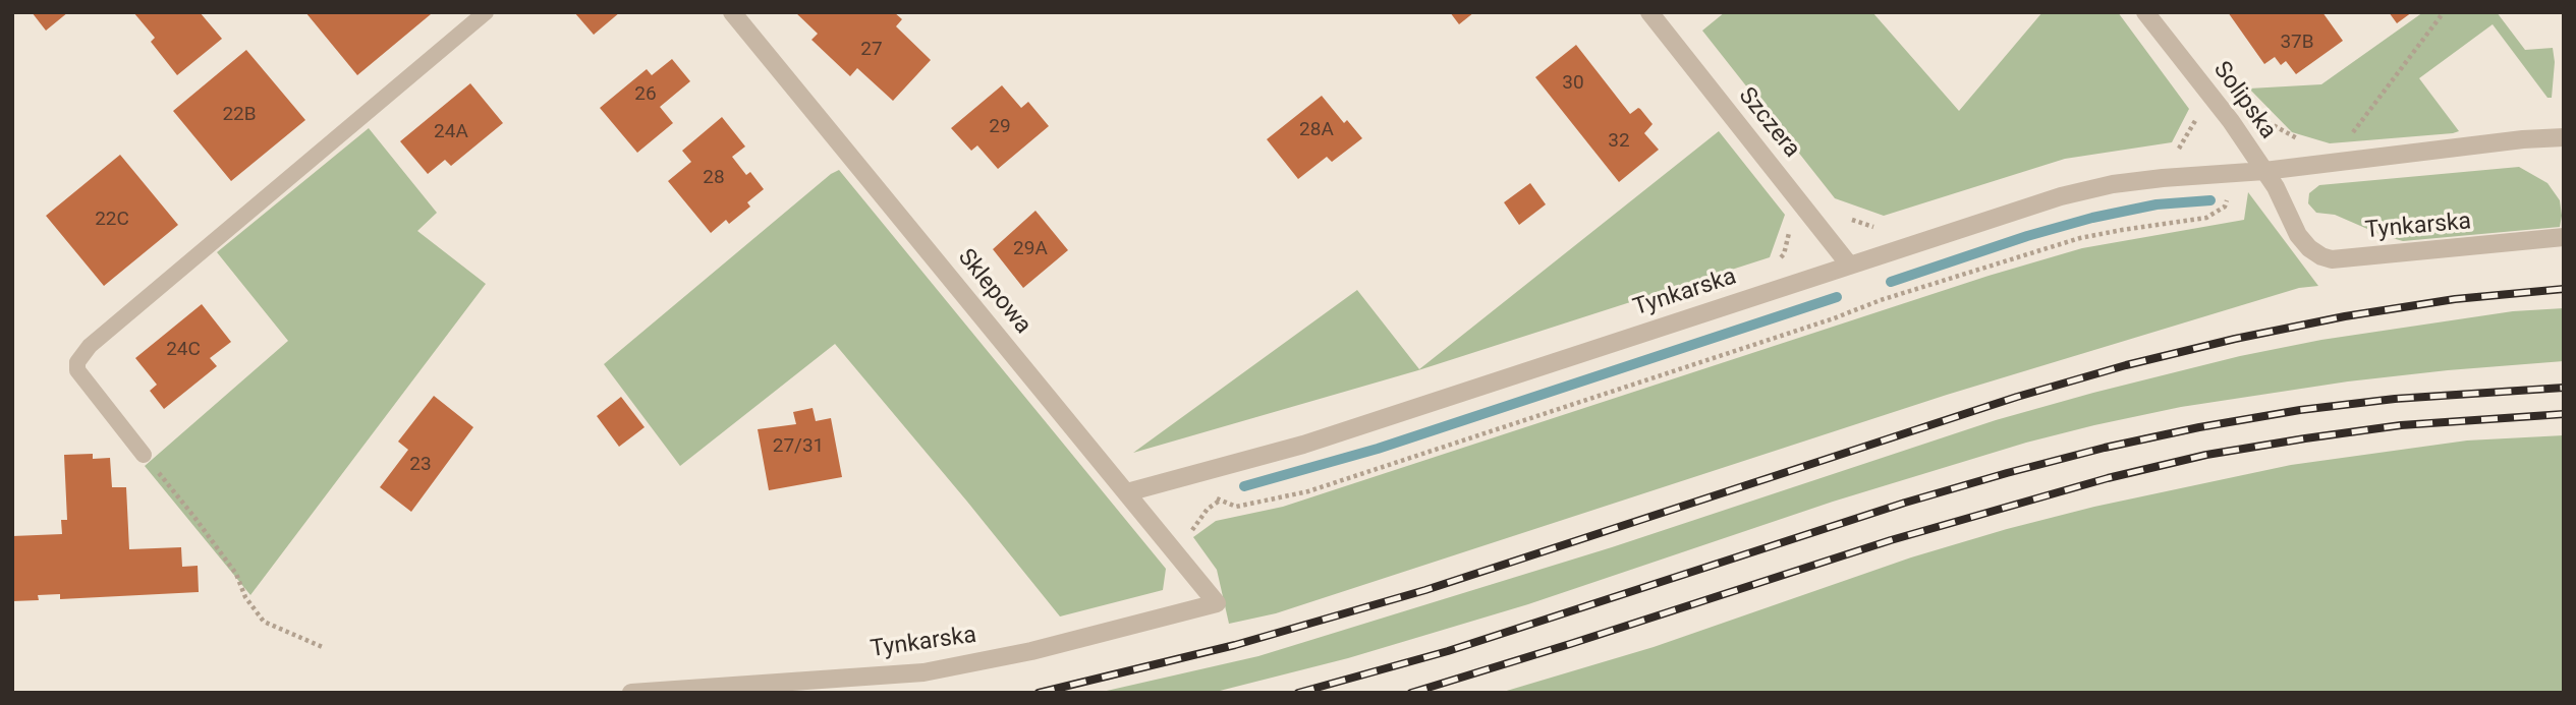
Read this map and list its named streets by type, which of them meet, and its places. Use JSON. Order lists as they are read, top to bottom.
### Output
{
  "streets": {
    "street": [
      "Solipska",
      "Szczera",
      "Tynkarska",
      "Sklepowa"
    ]
  },
  "crossings": [
    ["Solipska", "Tynkarska"],
    ["Szczera", "Tynkarska"],
    ["Tynkarska", "Sklepowa"]
  ],
  "house_numbers": [
    "37B",
    "27",
    "30",
    "26",
    "22B",
    "29",
    "28A",
    "24A",
    "32",
    "28",
    "22C",
    "29A",
    "24C",
    "27/31",
    "23"
  ]
}
